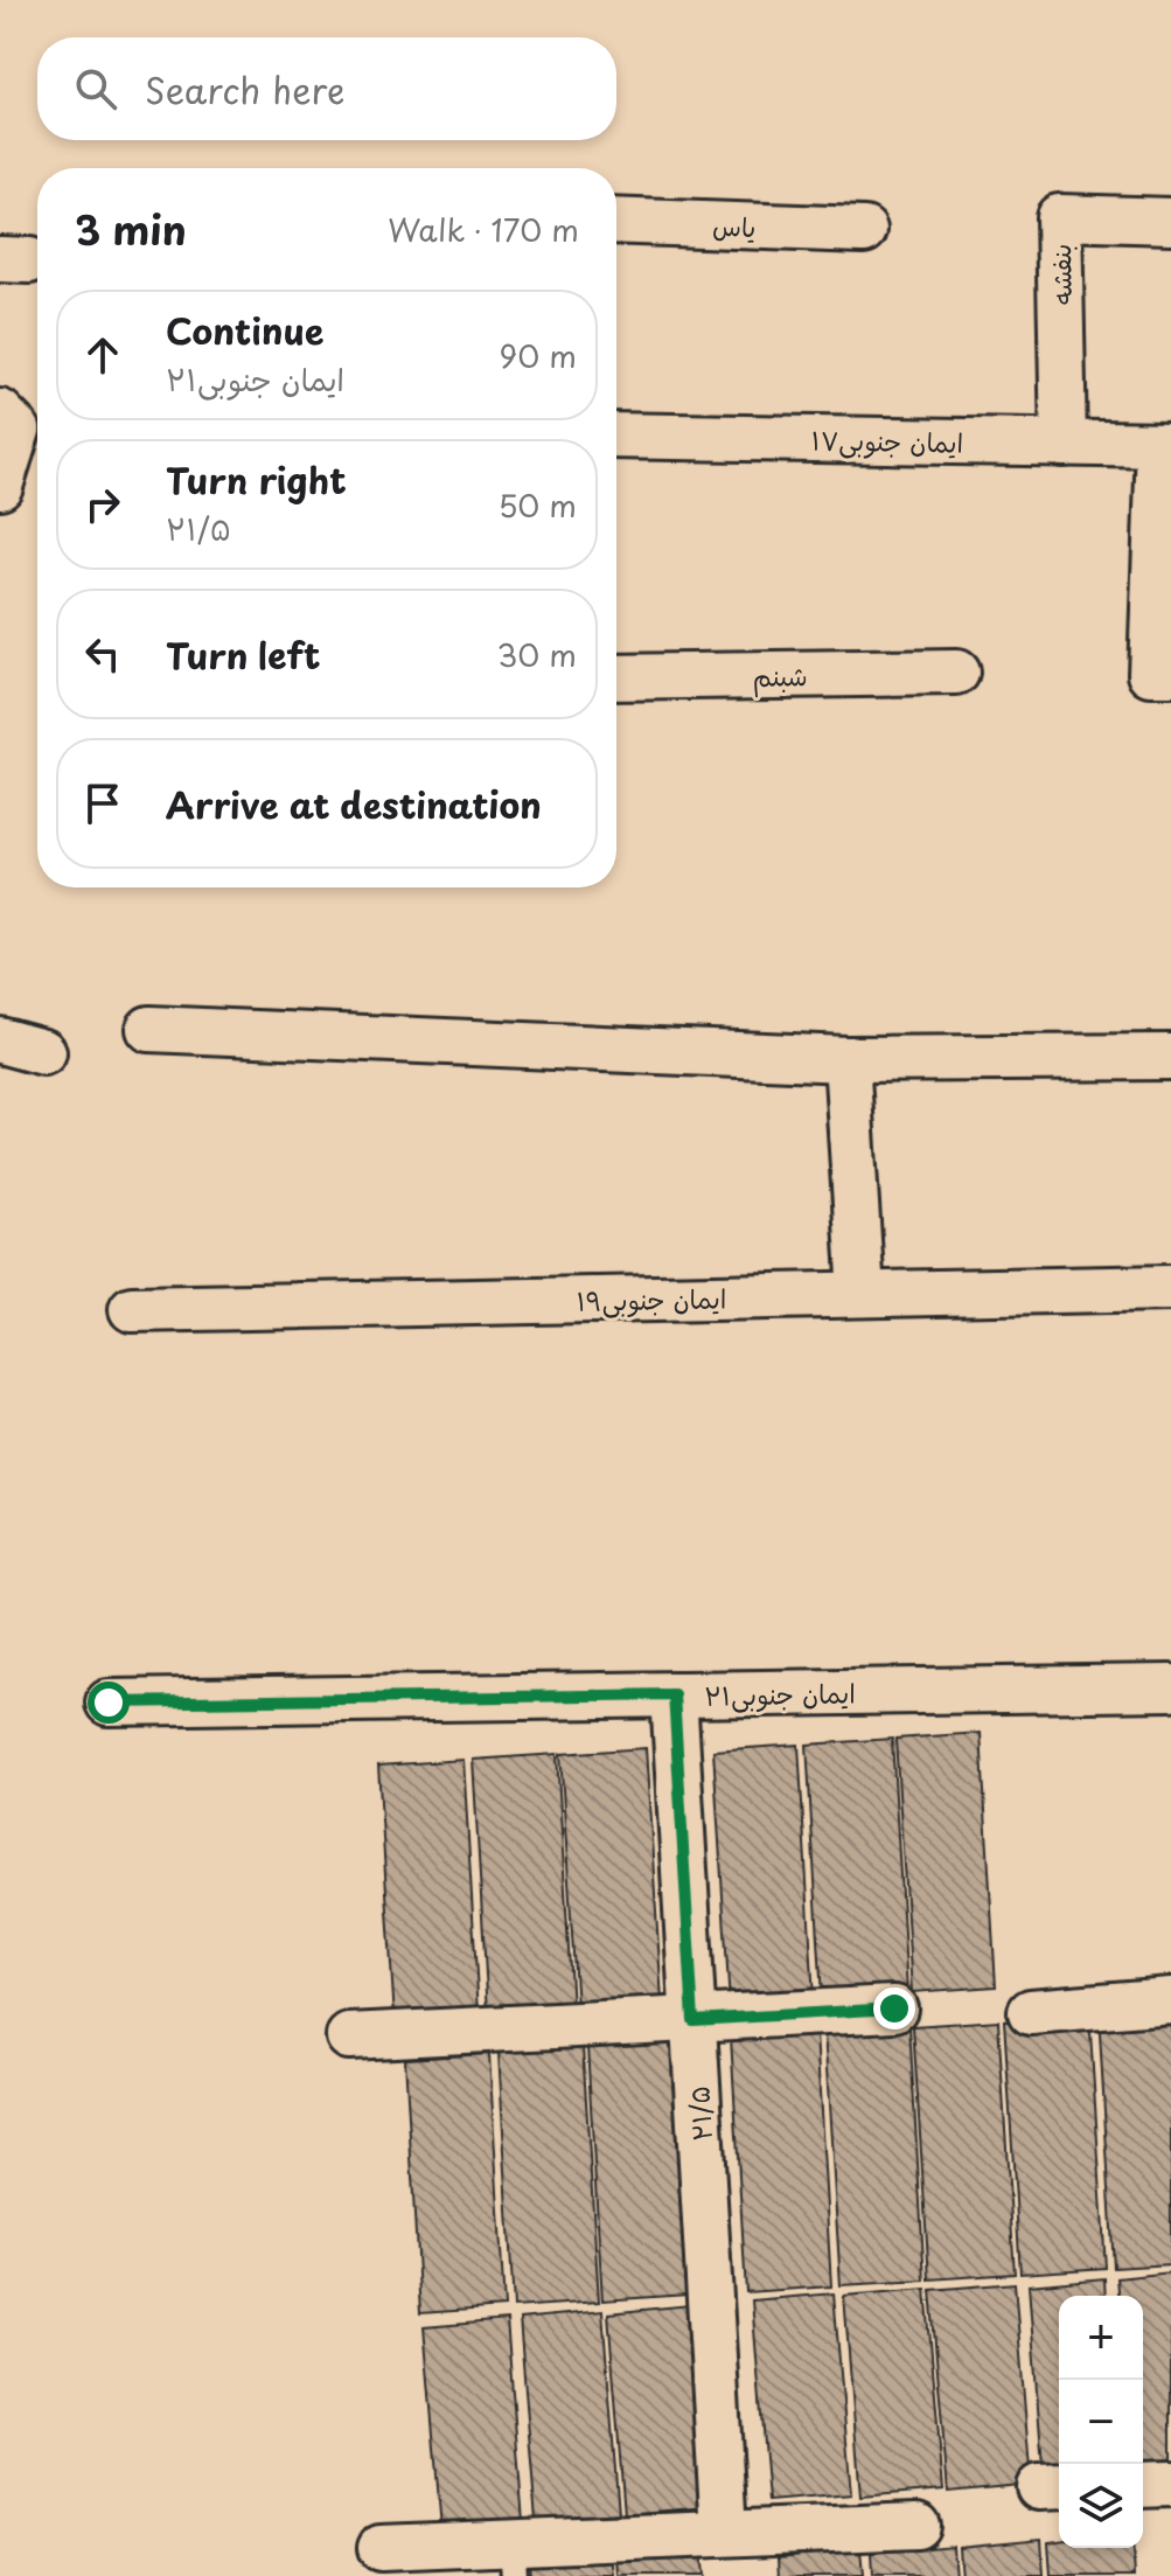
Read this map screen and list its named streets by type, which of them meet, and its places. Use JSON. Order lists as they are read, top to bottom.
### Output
{
  "streets": {
    "street": [
      "یاس",
      "بنفشه",
      "ایمان جنوبی۱۷",
      "شبنم",
      "ایمان جنوبی۱۹",
      "ایمان جنوبی۲۱",
      "۲۱/۵"
    ]
  },
  "crossings": [
    ["بنفشه", "ایمان جنوبی۱۷"],
    ["ایمان جنوبی۲۱", "۲۱/۵"]
  ],
  "page": {
    "search": "Search here",
    "heading": ["3 min", "Walk · 170 m"],
    "list": [
      ["Continue", "ایمان جنوبی۲۱", "90 m"],
      ["Turn right", "۲۱/۵", "50 m"],
      ["Turn left", "30 m"],
      "Arrive at destination"
    ],
    "map_buttons": ["+", "−"]
  }
}
